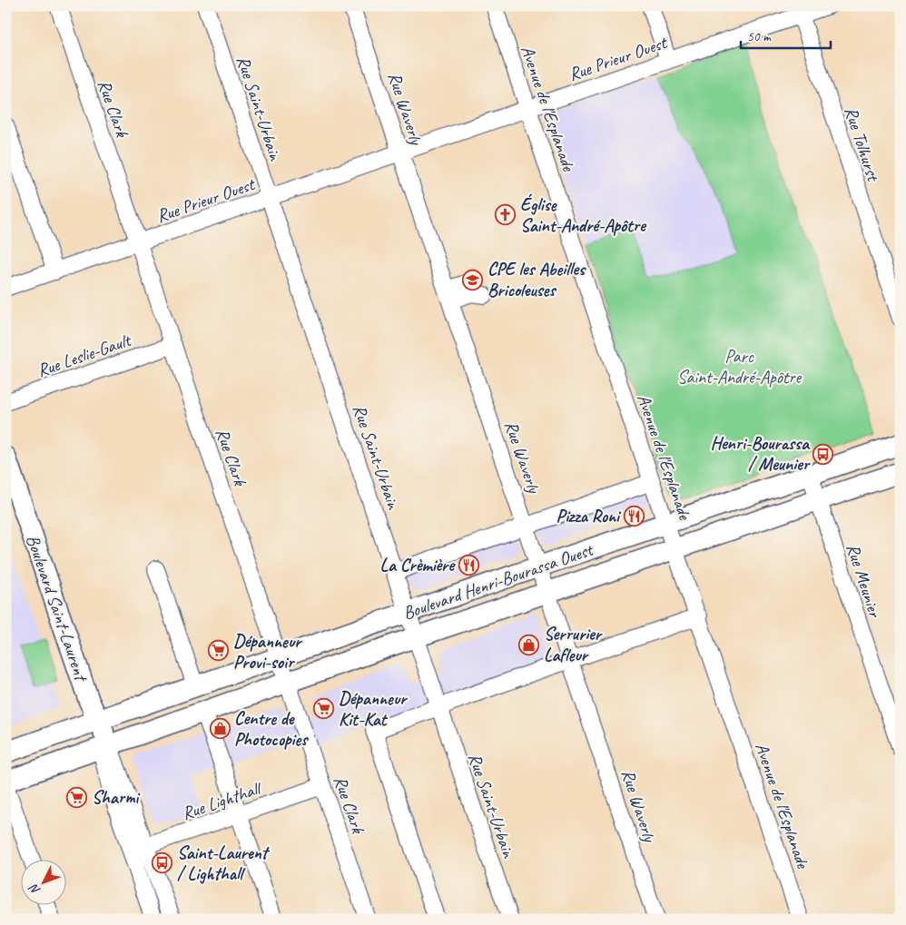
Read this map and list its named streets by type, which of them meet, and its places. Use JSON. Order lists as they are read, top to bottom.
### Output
{
  "streets": {
    "main road": ["Boulevard Henri-Bourassa Ouest", "Boulevard Saint-Laurent"],
    "street": [
      "Rue Prieur Ouest",
      "Rue Clark",
      "Rue Saint-Urbain",
      "Rue Waverly",
      "Avenue de l'Esplanade",
      "Rue Tolhurst",
      "Rue Leslie-Gault",
      "Rue Meunier",
      "Rue Lighthall"
    ]
  },
  "crossings": [
    ["Rue Prieur Ouest", "Rue Clark"],
    ["Rue Prieur Ouest", "Rue Saint-Urbain"],
    ["Rue Prieur Ouest", "Rue Waverly"],
    ["Rue Prieur Ouest", "Avenue de l'Esplanade"],
    ["Rue Prieur Ouest", "Rue Tolhurst"],
    ["Rue Clark", "Rue Leslie-Gault"],
    ["Rue Clark", "Boulevard Henri-Bourassa Ouest"],
    ["Rue Clark", "Rue Lighthall"],
    ["Rue Saint-Urbain", "Boulevard Henri-Bourassa Ouest"],
    ["Rue Waverly", "Boulevard Henri-Bourassa Ouest"],
    ["Avenue de l'Esplanade", "Boulevard Henri-Bourassa Ouest"],
    ["Rue Meunier", "Boulevard Henri-Bourassa Ouest"],
    ["Boulevard Henri-Bourassa Ouest", "Boulevard Saint-Laurent"],
    ["Boulevard Saint-Laurent", "Rue Lighthall"]
  ],
  "parks": ["Parc Saint-André-Apôtre"],
  "places": {
    "church": ["Église Saint-André-Apôtre"],
    "school or university": ["CPE les Abeilles Bricoleuses"],
    "bus stop": ["Henri-Bourassa / Meunier", "Saint-Laurent / Lighthall"],
    "restaurant": ["Pizza Roni", "La Crèmière"],
    "shop": ["Serrurier Lafleur", "Centre de Photocopies"],
    "supermarket": ["Dépanneur Provi-soir", "Dépanneur Kit-Kat", "Sharmi"]
  },
  "scale_bar": "50 m",
  "north": "bottom left"
}
